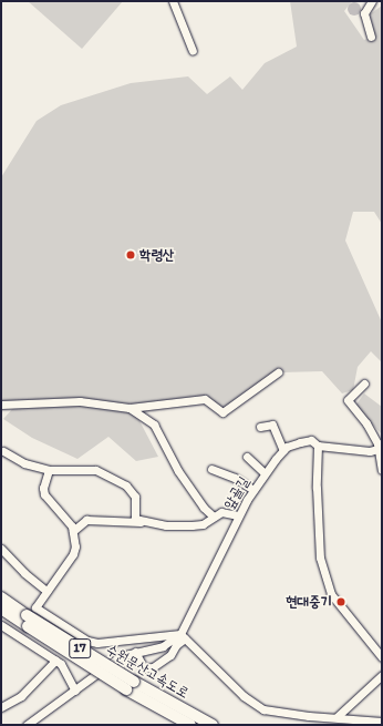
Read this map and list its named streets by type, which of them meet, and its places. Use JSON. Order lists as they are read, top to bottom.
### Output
{
  "streets": {
    "highway": ["17", "수원문산고속도로"],
    "street": ["앞골길"]
  },
  "places": ["학령산", "현대중기"]
}
